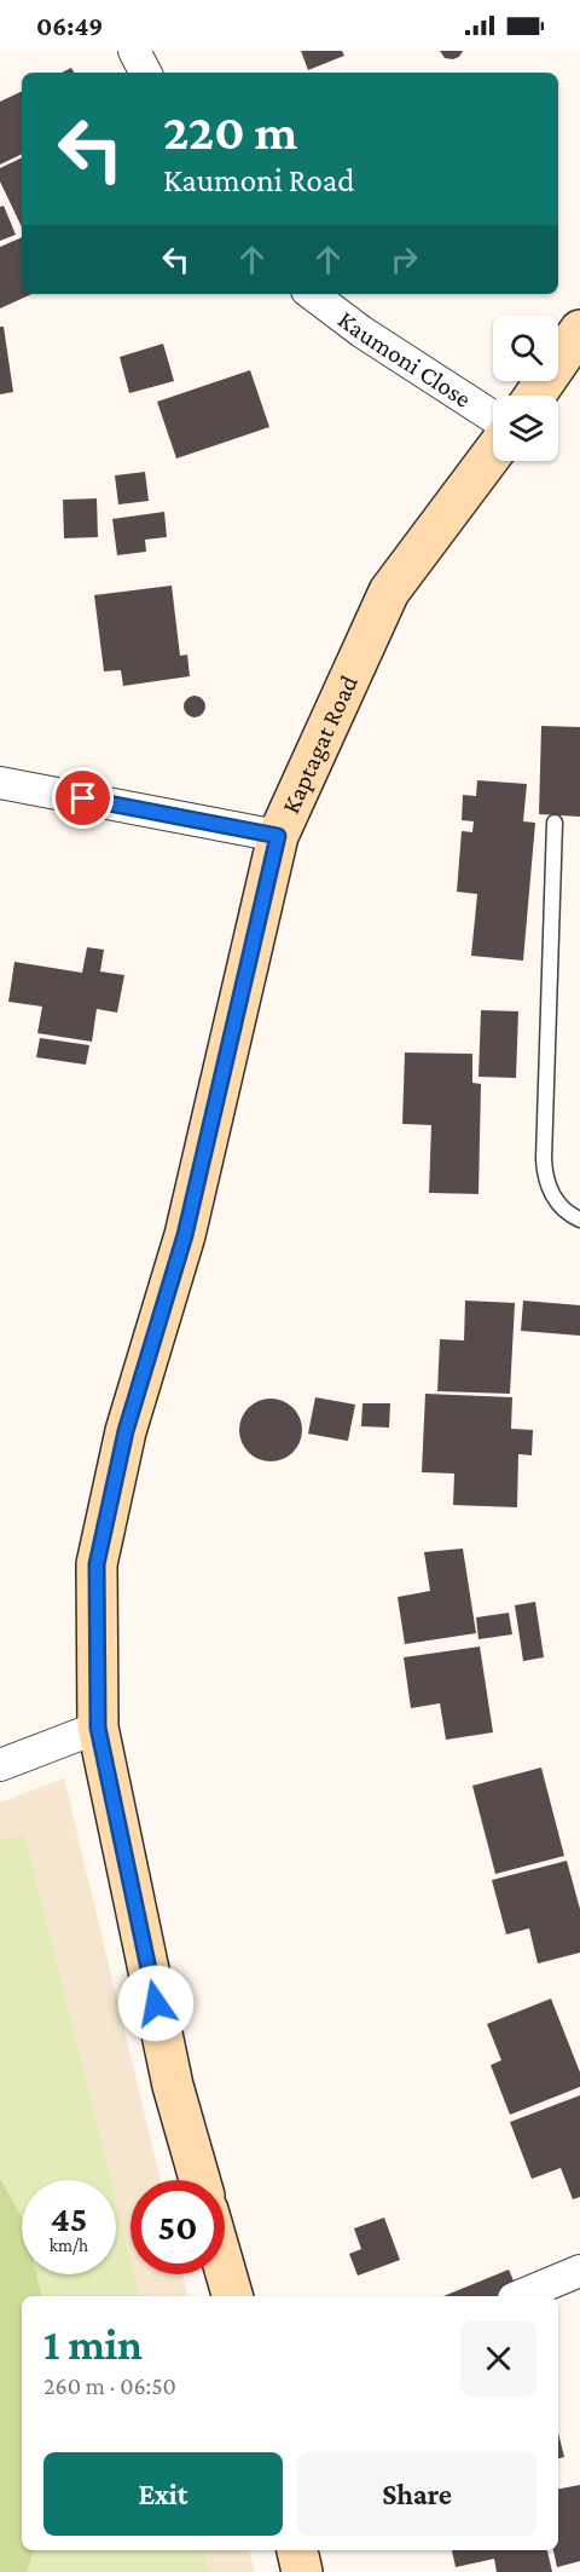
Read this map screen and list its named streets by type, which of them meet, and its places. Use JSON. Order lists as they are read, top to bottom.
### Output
{
  "streets": {
    "main road": ["Kaptagat Road"],
    "street": ["Kaumoni Close"]
  },
  "page": {
    "status": "06:49",
    "turn": ["220 m", "Kaumoni Road"],
    "speed": "45 km/h",
    "limit": "50",
    "heading": ["1 min", "260 m · 06:50"],
    "buttons": ["Exit", "Share"]
  }
}
